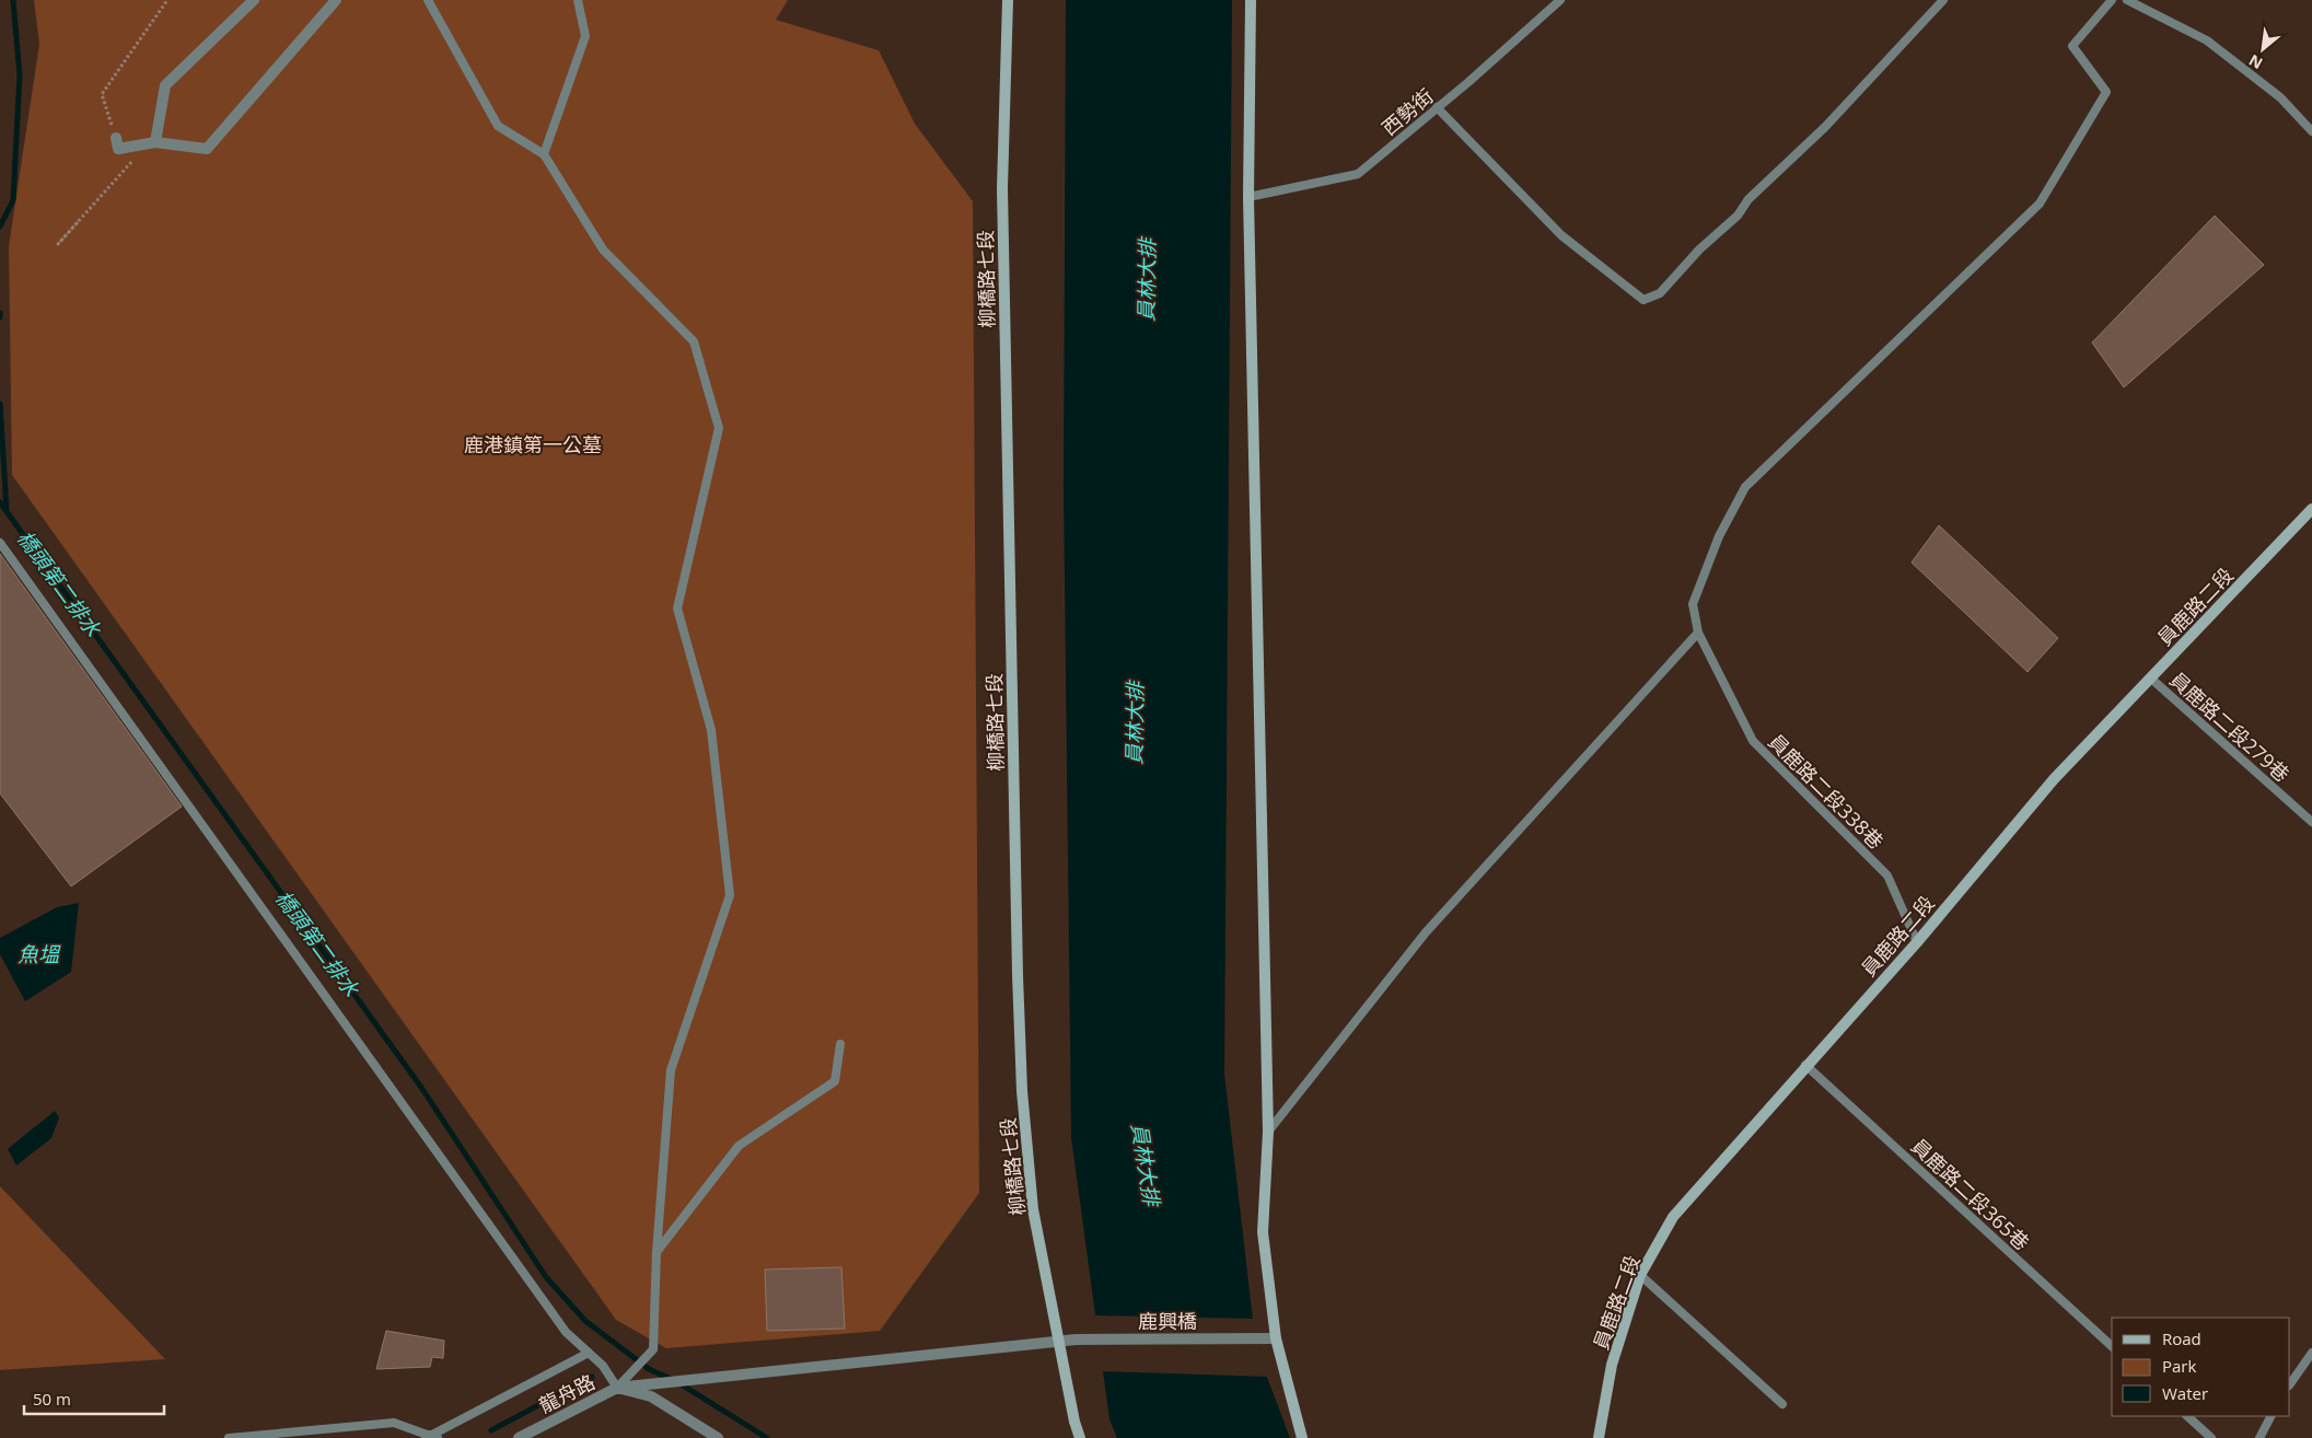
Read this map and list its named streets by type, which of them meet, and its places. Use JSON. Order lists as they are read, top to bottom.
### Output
{
  "streets": {
    "main road": ["柳橋路七段", "員鹿路二段"],
    "street": ["鹿興橋", "龍舟路"],
    "lane": [
      "西勢街",
      "員鹿路二段279巷",
      "員鹿路二段338巷",
      "員鹿路二段365巷"
    ]
  },
  "crossings": [
    ["柳橋路七段", "鹿興橋"],
    ["員鹿路二段", "員鹿路二段279巷"],
    ["員鹿路二段", "員鹿路二段338巷"],
    ["員鹿路二段", "員鹿路二段365巷"],
    ["鹿興橋", "龍舟路"]
  ],
  "water": ["員林大排", "橋頭第二排水", "魚塭"],
  "parks": ["鹿港鎮第一公墓"],
  "legend": ["Road", "Park", "Water"],
  "scale_bar": "50 m",
  "north": "bottom left"
}
